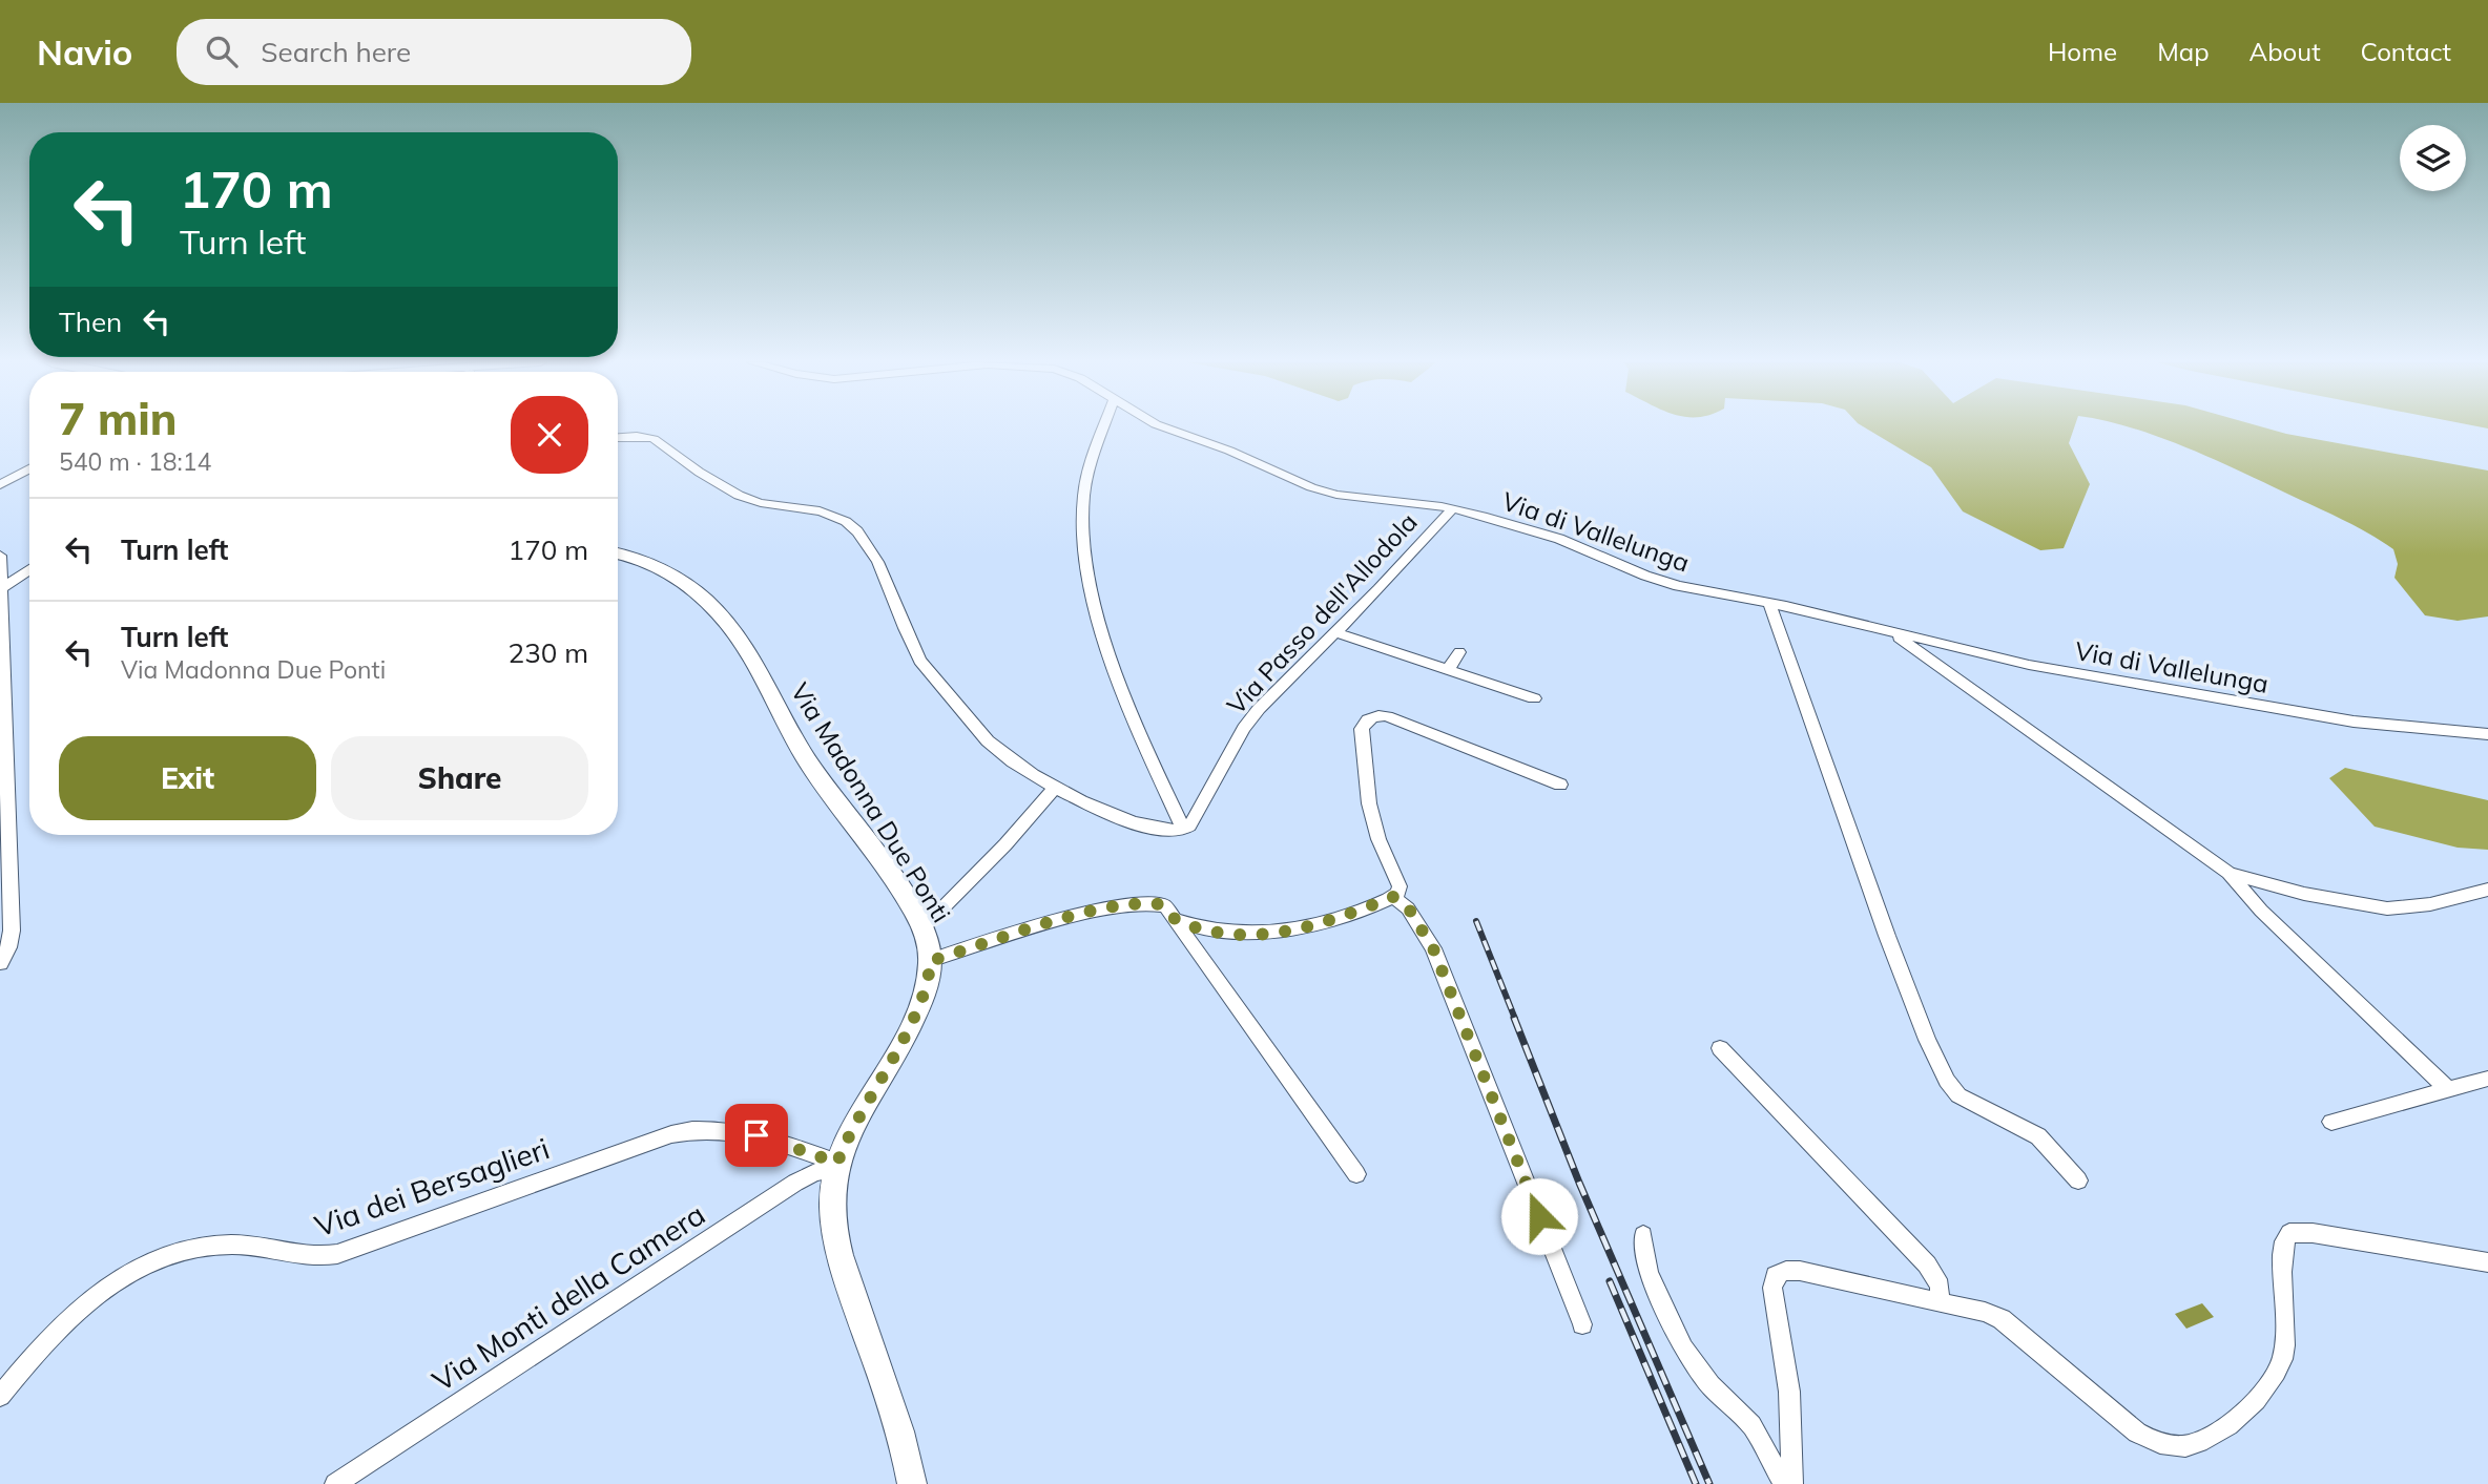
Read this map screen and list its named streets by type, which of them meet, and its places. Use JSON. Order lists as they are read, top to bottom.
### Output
{
  "streets": {
    "main road": ["Via Madonna Due Ponti"],
    "street": [
      "Via di Vallelunga",
      "Via Passo dell'Allodola",
      "Via dei Bersaglieri",
      "Via Monti della Camera"
    ]
  },
  "crossings": [
    ["Via di Vallelunga", "Via Passo dell'Allodola"],
    ["Via Madonna Due Ponti", "Via dei Bersaglieri"],
    ["Via Madonna Due Ponti", "Via Monti della Camera"],
    ["Via dei Bersaglieri", "Via Monti della Camera"]
  ],
  "page": {
    "header": "Navio",
    "search": "Search here",
    "nav": [
      "Home",
      "Map",
      "About",
      "Contact"
    ],
    "turn": ["170 m", "Turn left"],
    "then": "Then",
    "heading": ["7 min", "540 m · 18:14"],
    "list": [
      {
        "name": "Turn left",
        "value": "170 m"
      },
      {
        "name": "Turn left",
        "note": "Via Madonna Due Ponti",
        "value": "230 m"
      }
    ],
    "buttons": ["Exit", "Share"]
  }
}
